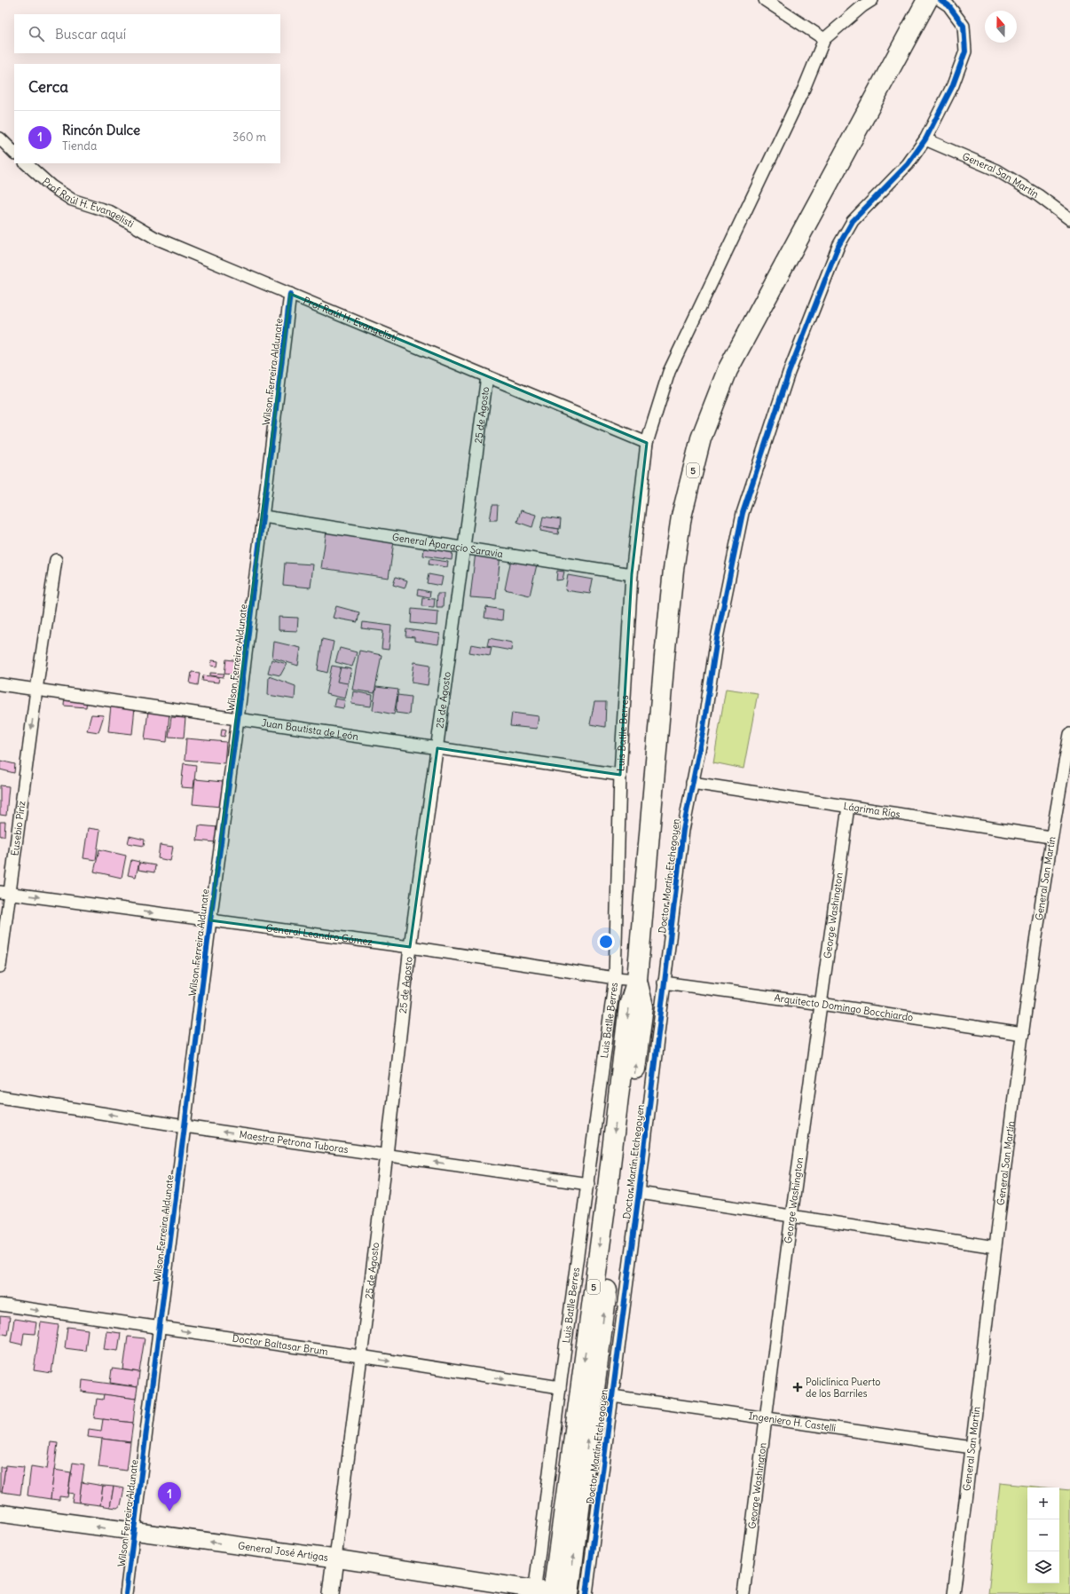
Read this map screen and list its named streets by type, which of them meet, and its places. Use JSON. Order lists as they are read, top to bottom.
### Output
{
  "streets": {
    "highway": ["5"],
    "street": [
      "General San Martín",
      "Prof Raúl H. Evangelisti",
      "Wilson Ferreira Aldunate",
      "25 de Agosto",
      "General Aparacio Saravia",
      "Juan Bautista de León",
      "Luis Batlle Berres",
      "Lágrima Ríos",
      "Eusebio Píriz",
      "Doctor Martín Etchegoyen",
      "George Washington",
      "General Leandro Gómez",
      "Arquitecto Domingo Bocchiardo",
      "Maestra Petrona Tuboras",
      "Doctor Baltasar Brum",
      "Ingeniero H. Castelli",
      "General José Artigas"
    ]
  },
  "crossings": [
    ["General San Martín", "Lágrima Ríos"],
    ["General San Martín", "Doctor Martín Etchegoyen"],
    ["General San Martín", "Arquitecto Domingo Bocchiardo"],
    ["General San Martín", "Ingeniero H. Castelli"],
    ["Prof Raúl H. Evangelisti", "Wilson Ferreira Aldunate"],
    ["Prof Raúl H. Evangelisti", "25 de Agosto"],
    ["Prof Raúl H. Evangelisti", "Luis Batlle Berres"],
    ["Wilson Ferreira Aldunate", "General Aparacio Saravia"],
    ["Wilson Ferreira Aldunate", "Juan Bautista de León"],
    ["Wilson Ferreira Aldunate", "General Leandro Gómez"],
    ["Wilson Ferreira Aldunate", "Maestra Petrona Tuboras"],
    ["Wilson Ferreira Aldunate", "Doctor Baltasar Brum"],
    ["Wilson Ferreira Aldunate", "General José Artigas"],
    ["25 de Agosto", "General Aparacio Saravia"],
    ["25 de Agosto", "Juan Bautista de León"],
    ["25 de Agosto", "General Leandro Gómez"],
    ["25 de Agosto", "Maestra Petrona Tuboras"],
    ["25 de Agosto", "Doctor Baltasar Brum"],
    ["25 de Agosto", "General José Artigas"],
    ["5", "Luis Batlle Berres"],
    ["5", "General Leandro Gómez"],
    ["5", "General José Artigas"],
    ["General Aparacio Saravia", "Luis Batlle Berres"],
    ["Juan Bautista de León", "Luis Batlle Berres"],
    ["Juan Bautista de León", "Eusebio Píriz"],
    ["Luis Batlle Berres", "General Leandro Gómez"],
    ["Luis Batlle Berres", "Maestra Petrona Tuboras"],
    ["Luis Batlle Berres", "Doctor Baltasar Brum"],
    ["Luis Batlle Berres", "General José Artigas"],
    ["Lágrima Ríos", "Doctor Martín Etchegoyen"],
    ["Lágrima Ríos", "George Washington"],
    ["Eusebio Píriz", "General Leandro Gómez"],
    ["Doctor Martín Etchegoyen", "Arquitecto Domingo Bocchiardo"],
    ["Doctor Martín Etchegoyen", "Ingeniero H. Castelli"],
    ["George Washington", "Arquitecto Domingo Bocchiardo"],
    ["George Washington", "Ingeniero H. Castelli"]
  ],
  "one_way": [
    "Eusebio Píriz",
    "General Leandro Gómez",
    "Maestra Petrona Tuboras",
    "Doctor Baltasar Brum",
    "General José Artigas"
  ],
  "places": {
    "health": ["Policlínica Puerto de los Barriles"]
  },
  "north": "top",
  "page": {
    "search": "Buscar aquí",
    "heading": "Cerca",
    "list": [
      {
        "mark": "1",
        "name": "Rincón Dulce",
        "note": "Tienda",
        "value": "360 m"
      }
    ],
    "pins": "1",
    "map_buttons": ["+", "−"]
  }
}
